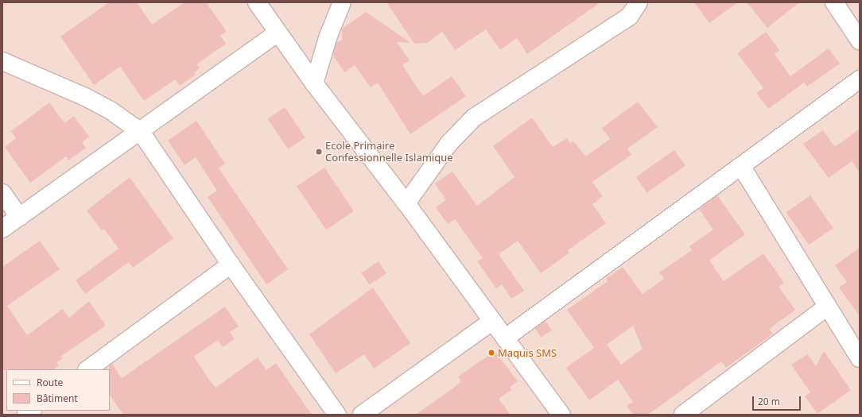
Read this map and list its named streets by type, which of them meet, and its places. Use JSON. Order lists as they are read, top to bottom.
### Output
{
  "places": ["Ecole Primaire Confessionnelle Islamique", "Maquis SMS"],
  "legend": ["Route", "Bâtiment"],
  "scale_bar": "20 m"
}
